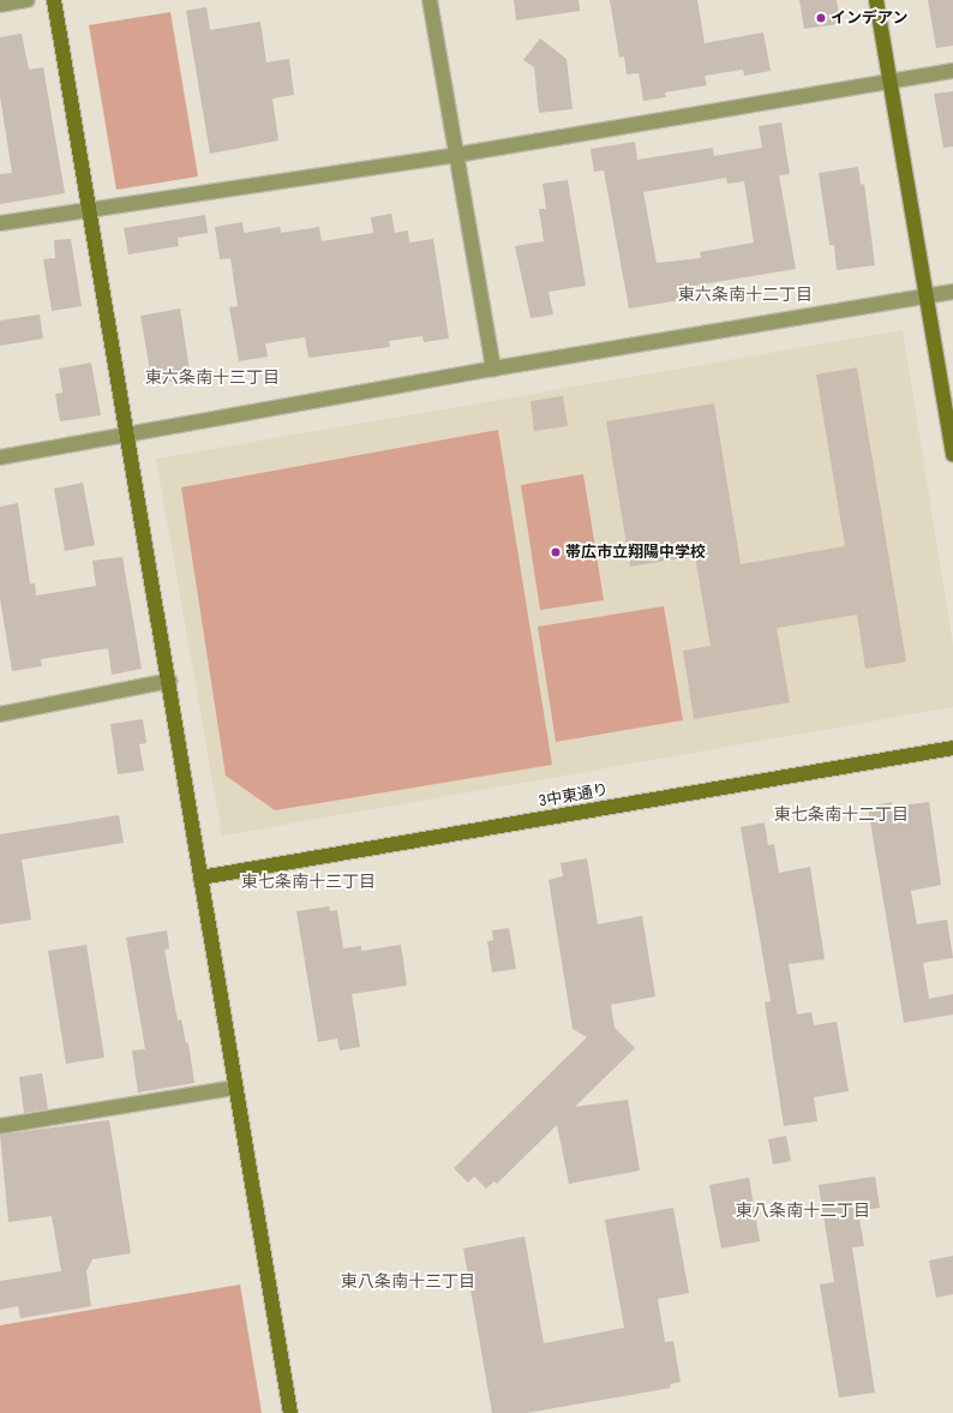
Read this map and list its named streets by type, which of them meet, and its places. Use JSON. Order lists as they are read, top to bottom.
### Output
{
  "streets": {
    "street": ["3中東通り"]
  },
  "districts": [
    "東六条南十二丁目",
    "東六条南十三丁目",
    "東七条南十二丁目",
    "東七条南十三丁目",
    "東八条南十二丁目",
    "東八条南十三丁目"
  ],
  "places": ["インデアン", "帯広市立翔陽中学校"]
}
